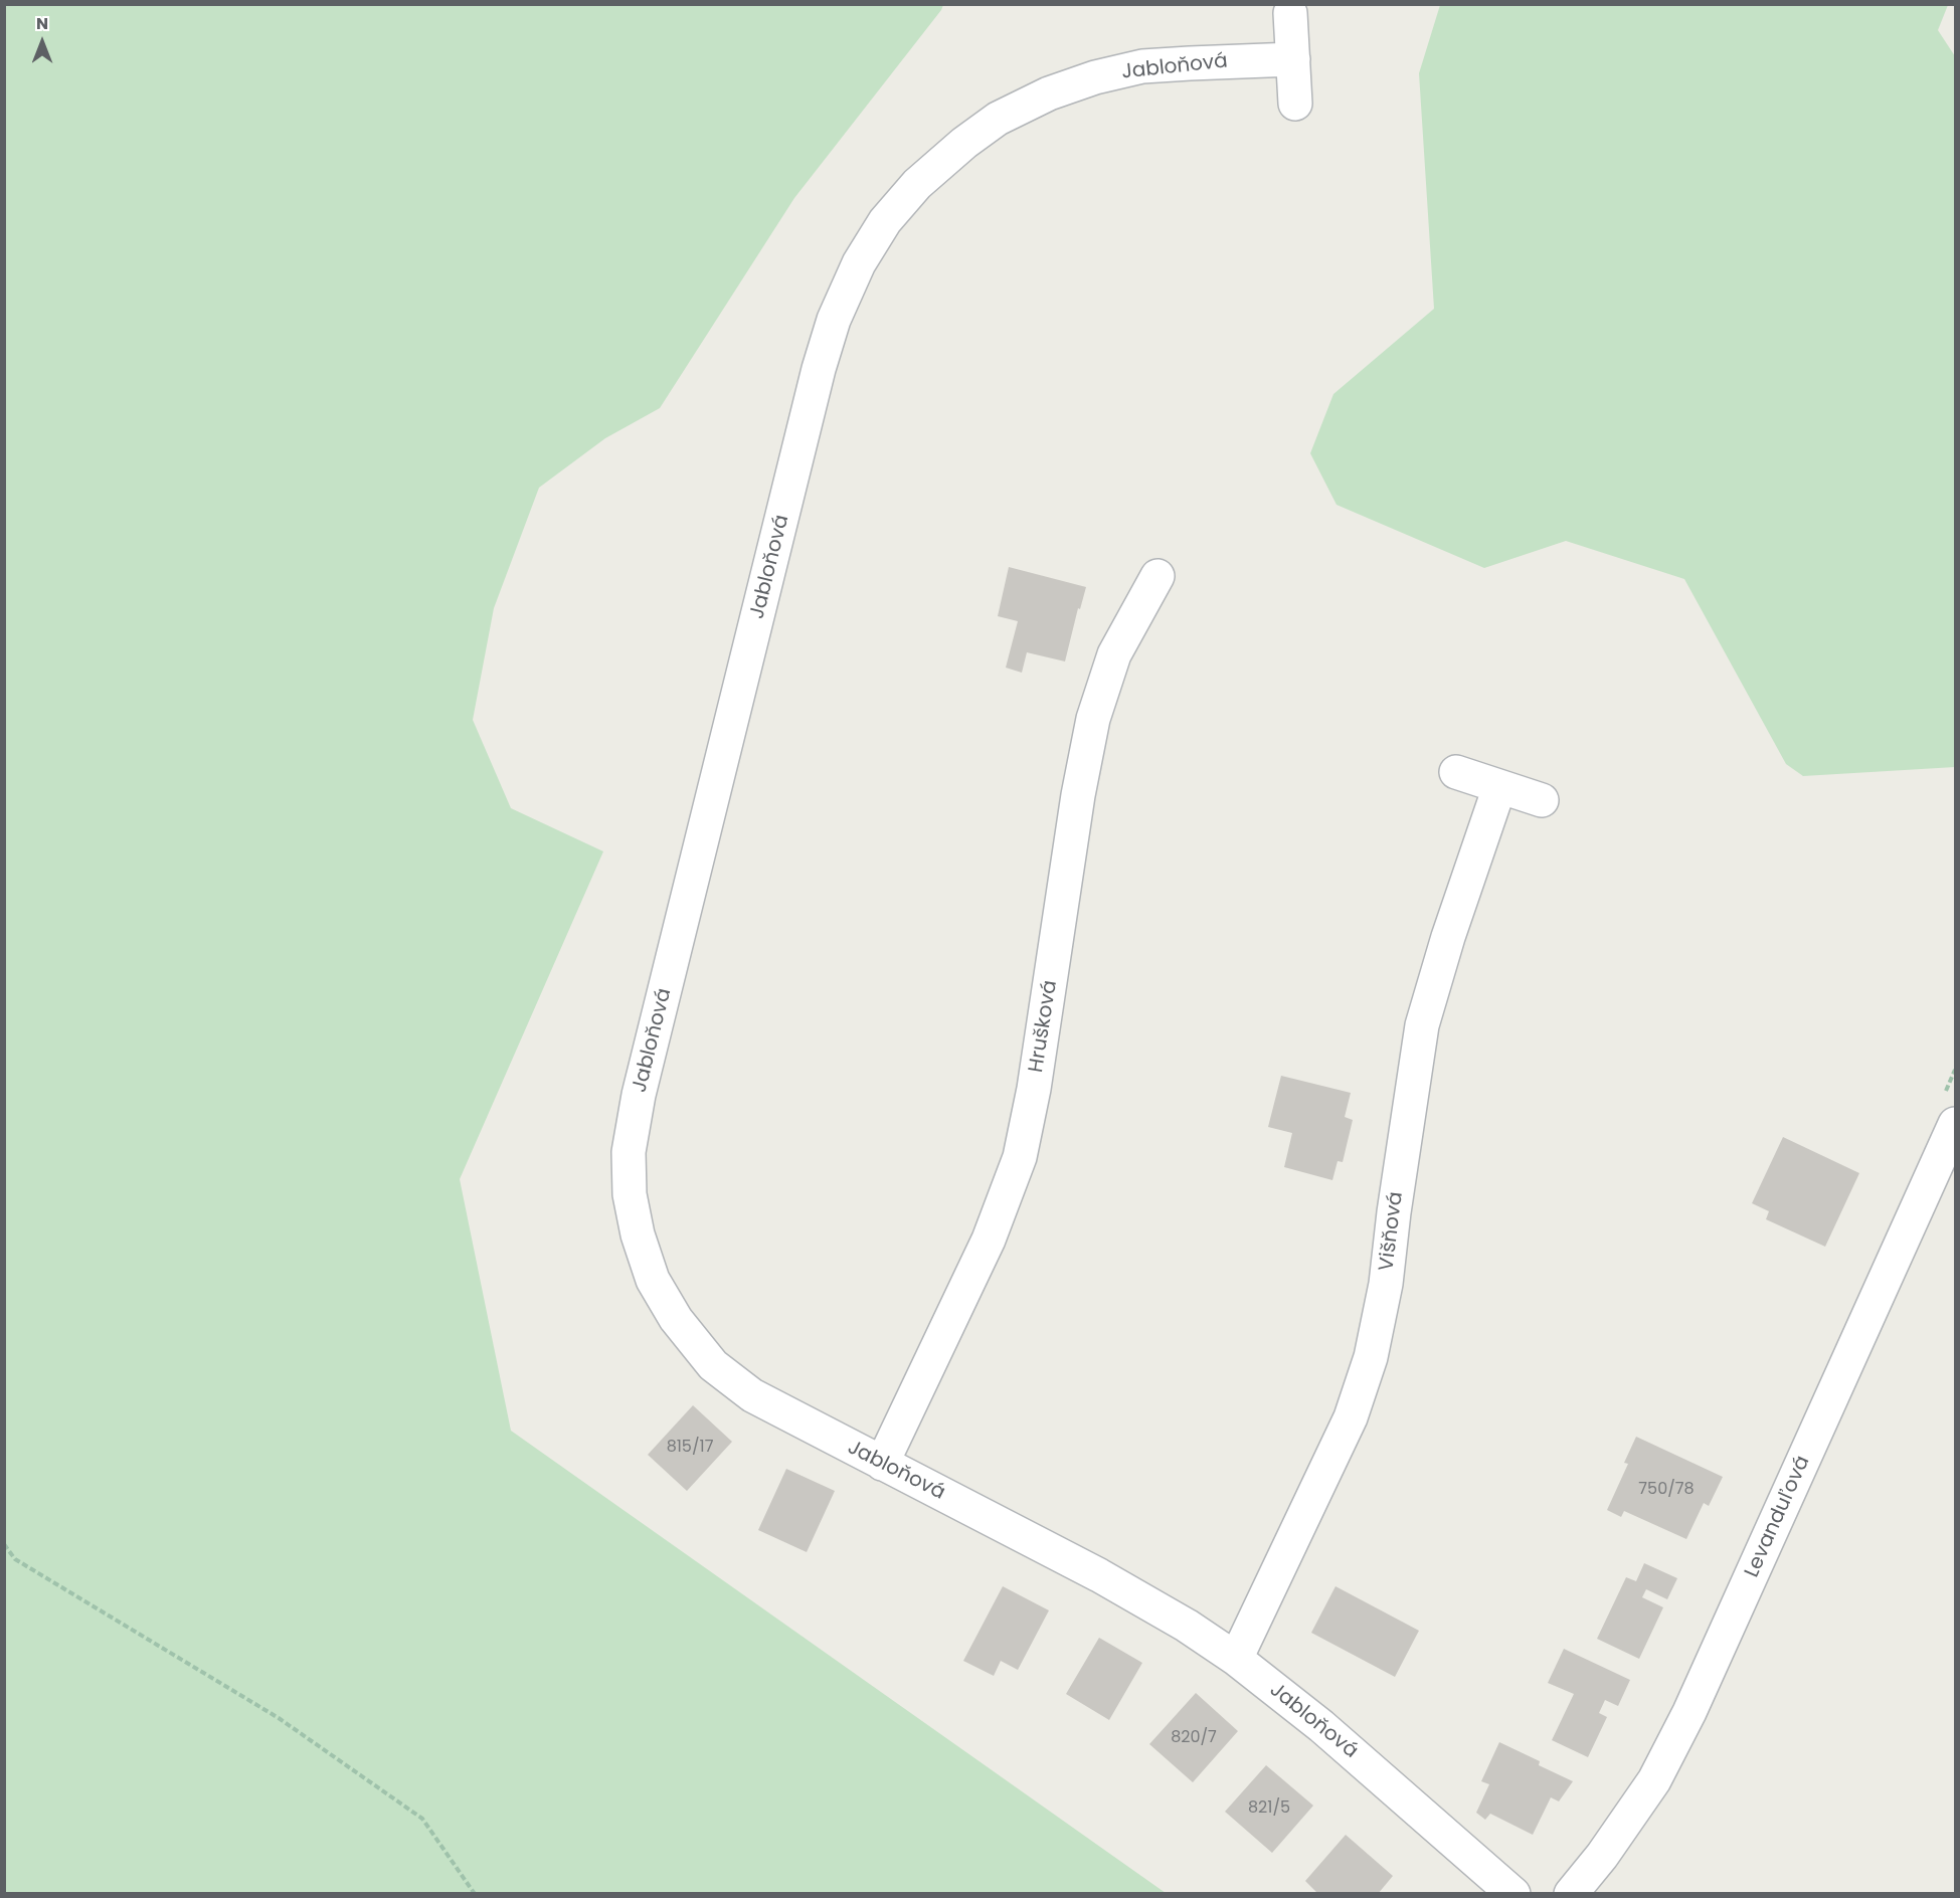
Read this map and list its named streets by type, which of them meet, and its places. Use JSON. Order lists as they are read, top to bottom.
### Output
{
  "streets": {
    "street": [
      "Jabloňová",
      "Hrušková",
      "Višňová",
      "Levanduľová"
    ]
  },
  "crossings": [
    ["Jabloňová", "Hrušková"],
    ["Jabloňová", "Višňová"]
  ],
  "house_numbers": [
    "815/17",
    "750/78",
    "820/7",
    "821/5"
  ],
  "north": "top"
}
